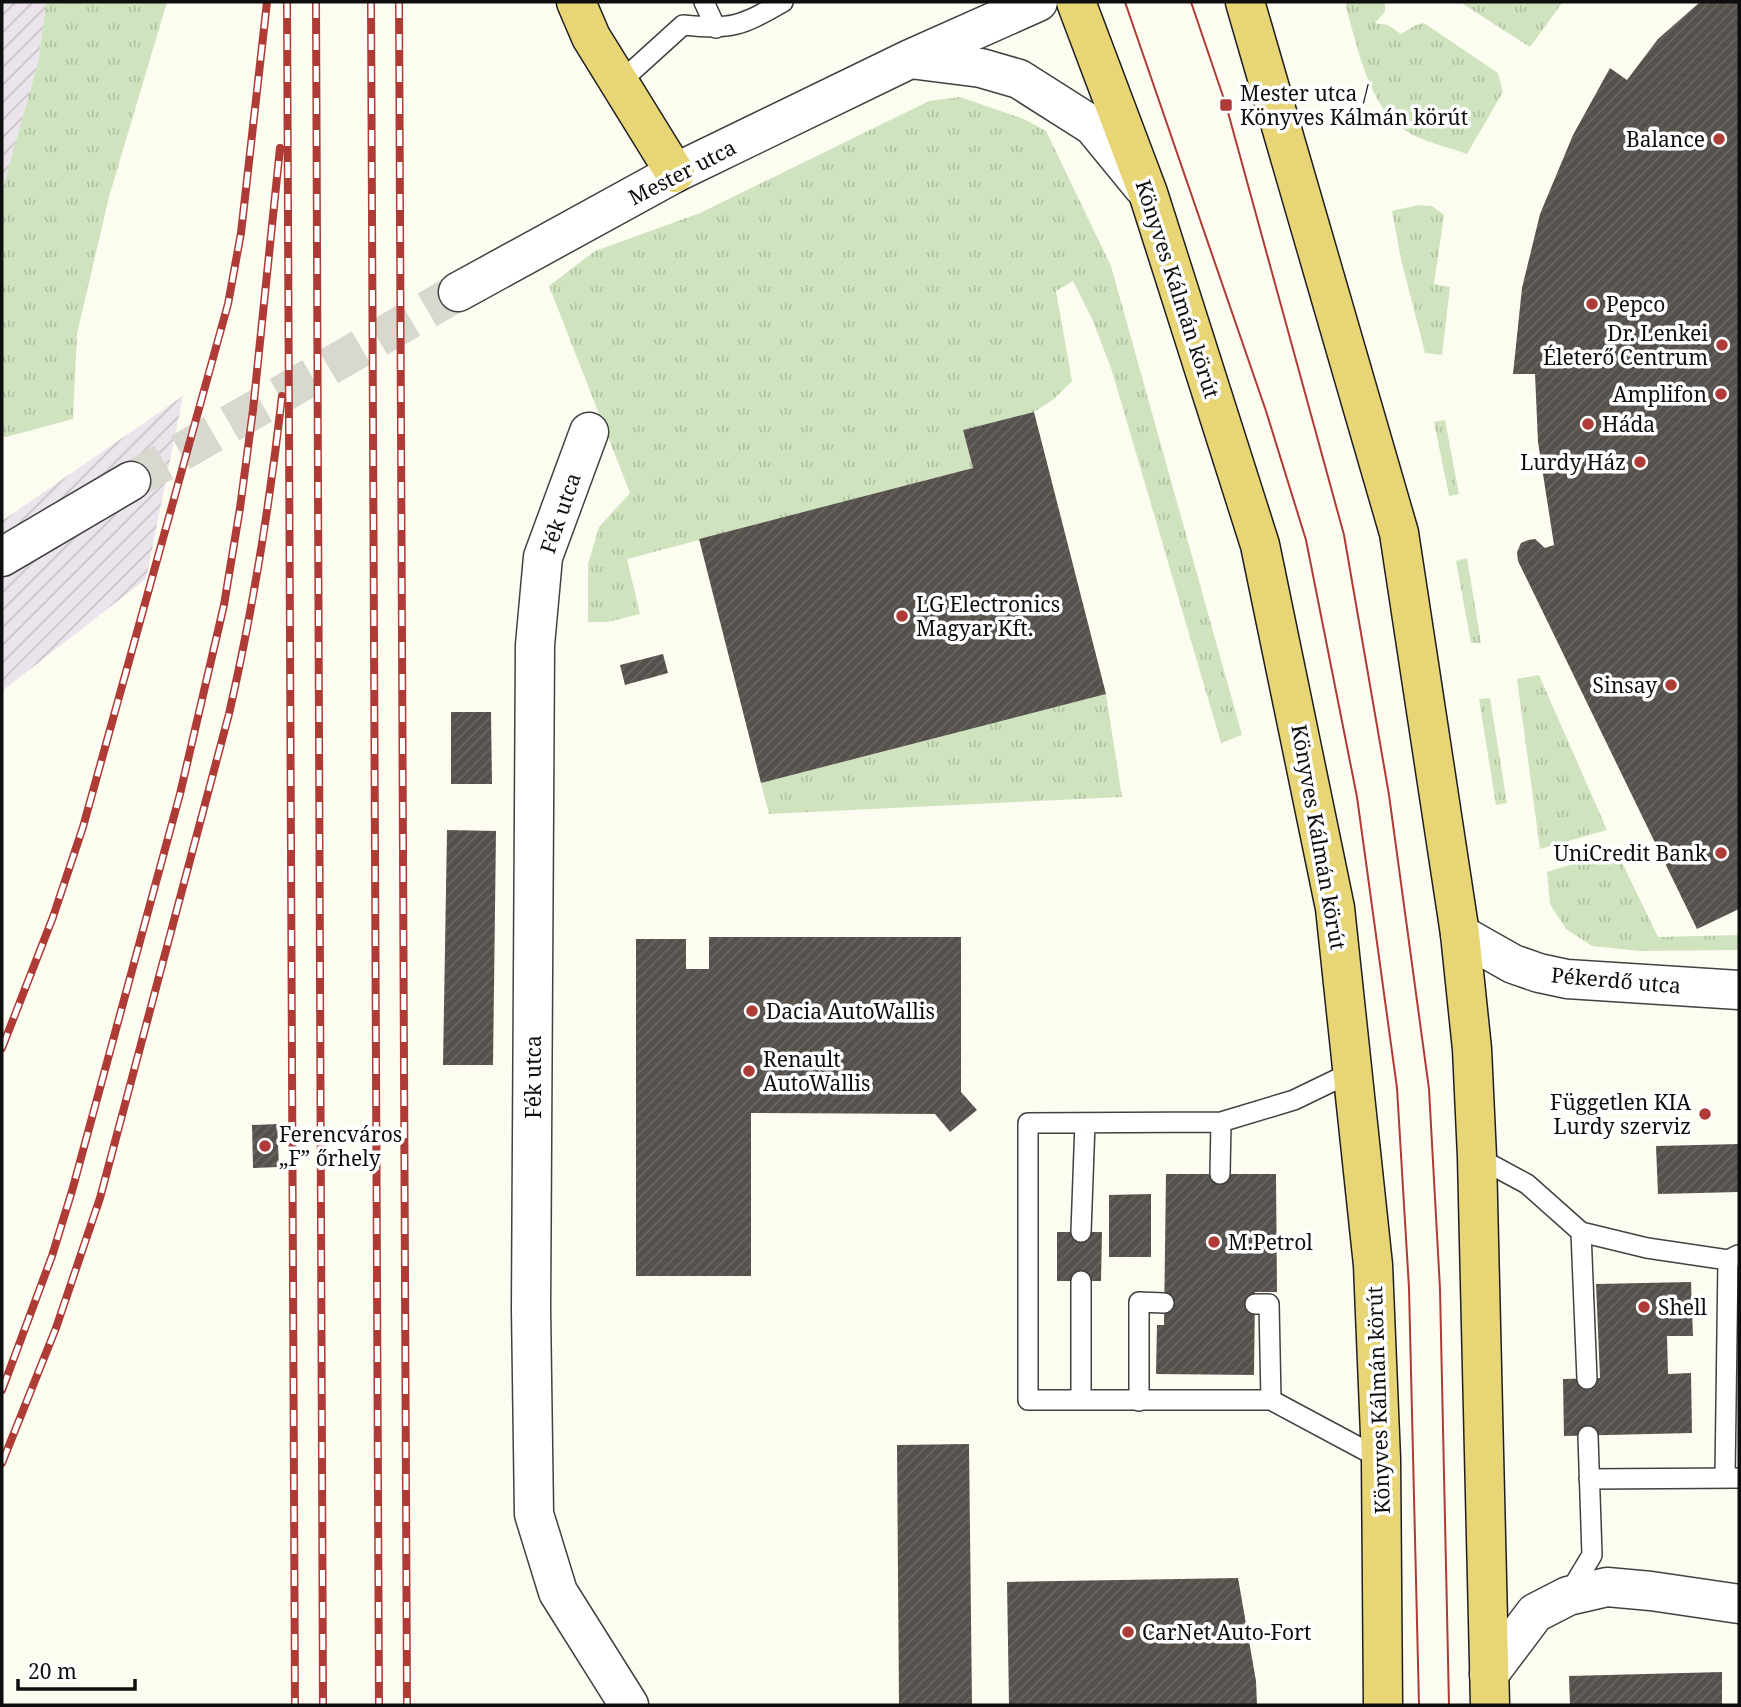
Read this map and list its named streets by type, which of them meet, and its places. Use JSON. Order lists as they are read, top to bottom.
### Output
{
  "streets": {
    "main road": ["Könyves Kálmán körút"],
    "street": ["Mester utca", "Fék utca", "Pékerdő utca"]
  },
  "places": {
    "transit": ["Mester utca / Könyves Kálmán körút"],
    "other": [
      "Balance",
      "Pepco",
      "Dr. Lenkei Életerő Centrum",
      "Amplifon",
      "Háda",
      "Lurdy Ház",
      "LG Electronics Magyar Kft.",
      "Sinsay",
      "UniCredit Bank",
      "Dacia AutoWallis",
      "Renault AutoWallis",
      "Független KIA Lurdy szerviz",
      "Ferencváros „F” őrhely",
      "M.Petrol",
      "Shell",
      "CarNet Auto-Fort"
    ]
  },
  "scale_bar": "20 m"
}
